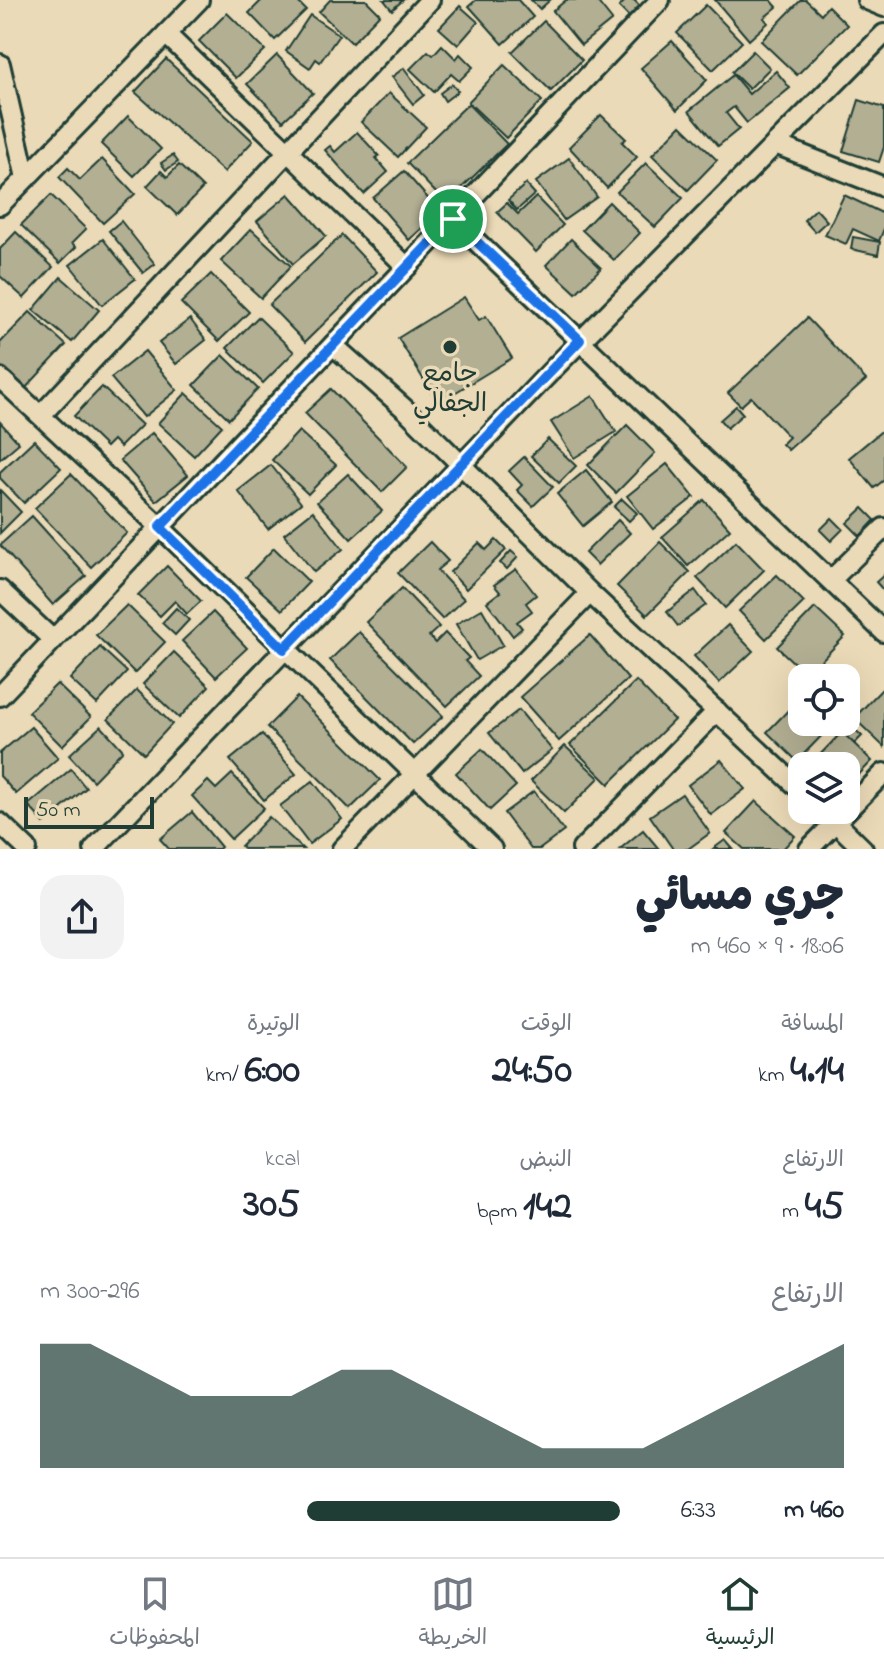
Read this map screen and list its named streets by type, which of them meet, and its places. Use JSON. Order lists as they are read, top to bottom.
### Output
{
  "places": ["جامع الجفالي"],
  "scale_bar": "50 m",
  "page": {
    "scale": "50 m",
    "heading": ["جري مسائي", "18:06 · 9 × 460 m"],
    "stats": [
      ["المسافة", "4.14 km"],
      ["الوقت", "24:50"],
      ["الوتيرة", "6:00 /km"],
      ["الارتفاع", "45 m"],
      ["النبض", "142 bpm"],
      ["kcal", "305"]
    ],
    "chart": ["الارتفاع", "296–300 m"],
    "list": [
      {
        "name": "460 m",
        "note": "6:33"
      }
    ],
    "tabs": ["الرئيسية", "الخريطة", "المحفوظات"]
  }
}
